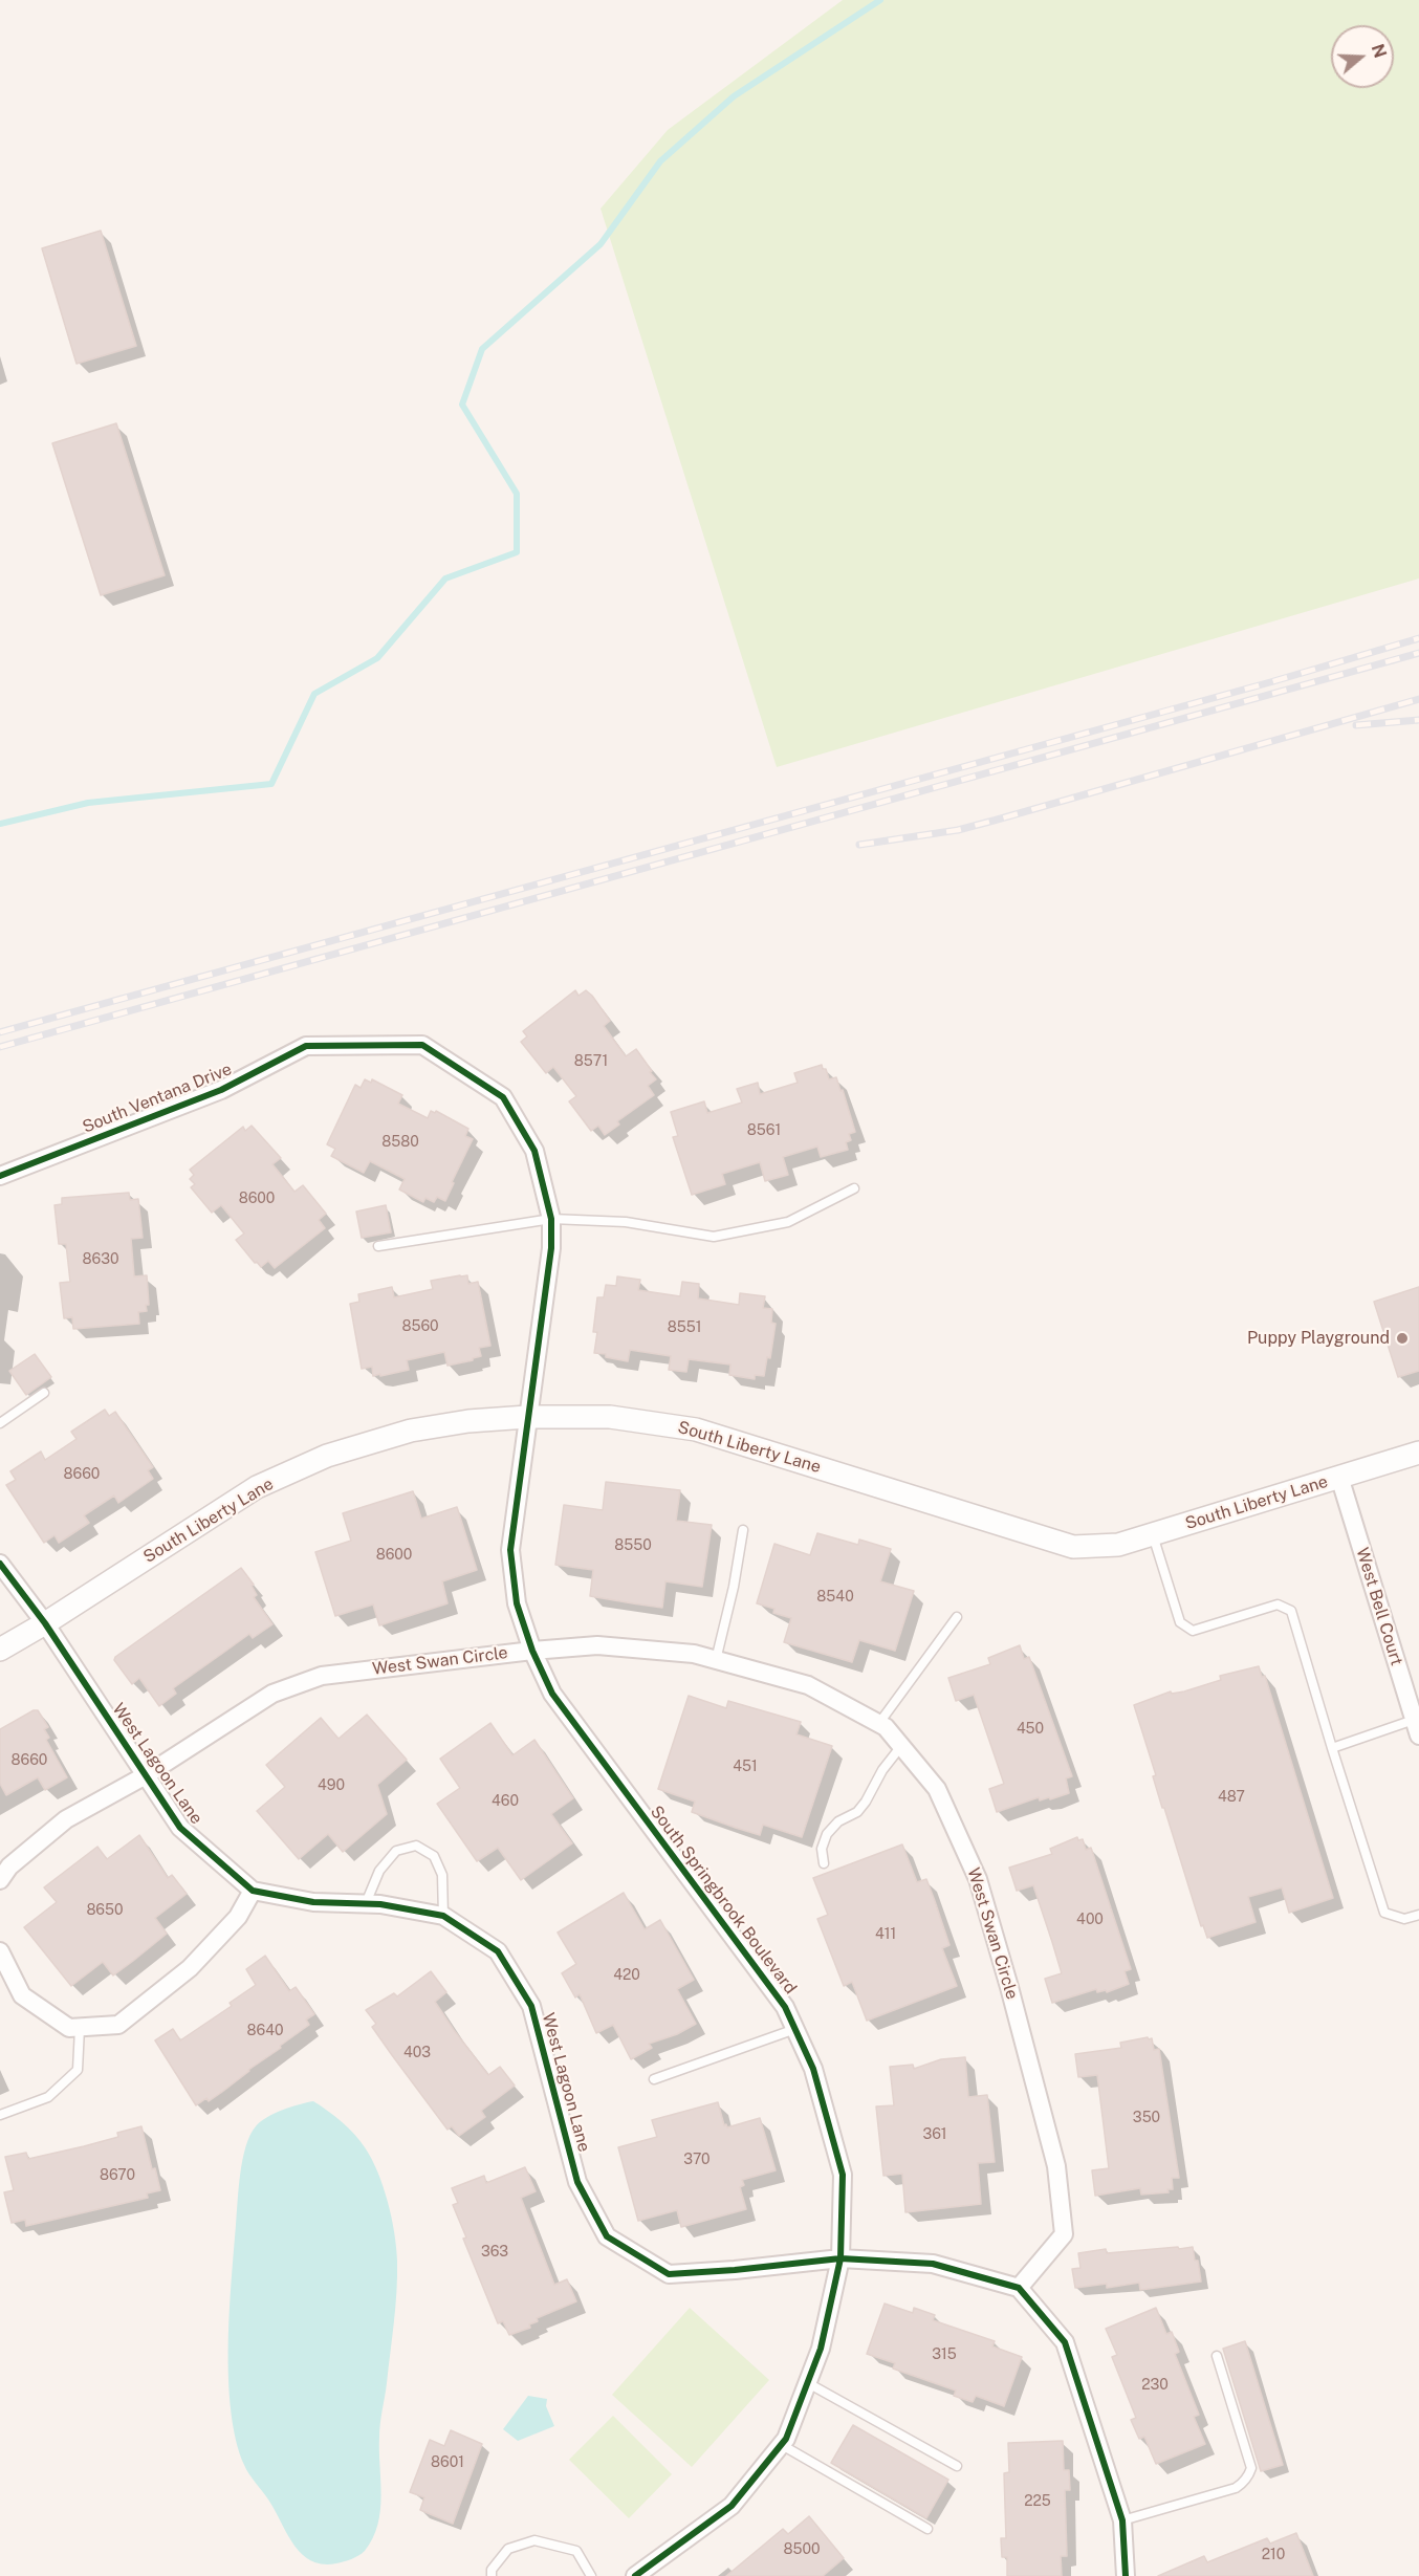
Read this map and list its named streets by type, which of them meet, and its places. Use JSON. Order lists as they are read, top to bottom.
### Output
{
  "streets": {
    "street": [
      "South Ventana Drive",
      "South Liberty Lane",
      "West Bell Court",
      "West Swan Circle",
      "West Lagoon Lane",
      "South Springbrook Boulevard"
    ]
  },
  "crossings": [
    ["South Ventana Drive", "South Liberty Lane"],
    ["South Ventana Drive", "South Springbrook Boulevard"],
    ["South Liberty Lane", "West Bell Court"],
    ["South Liberty Lane", "West Lagoon Lane"],
    ["South Liberty Lane", "South Springbrook Boulevard"],
    ["West Swan Circle", "West Lagoon Lane"],
    ["West Swan Circle", "South Springbrook Boulevard"],
    ["West Lagoon Lane", "South Springbrook Boulevard"]
  ],
  "places": ["Puppy Playground"],
  "house_numbers": [
    "8571",
    "8561",
    "8580",
    "8600",
    "8630",
    "8560",
    "8551",
    "8660",
    "8550",
    "8600",
    "8540",
    "450",
    "8660",
    "451",
    "490",
    "487",
    "460",
    "8650",
    "400",
    "411",
    "420",
    "8640",
    "403",
    "350",
    "361",
    "370",
    "8670",
    "363",
    "315",
    "230",
    "8601",
    "225",
    "8500",
    "210"
  ],
  "north": "right"
}
